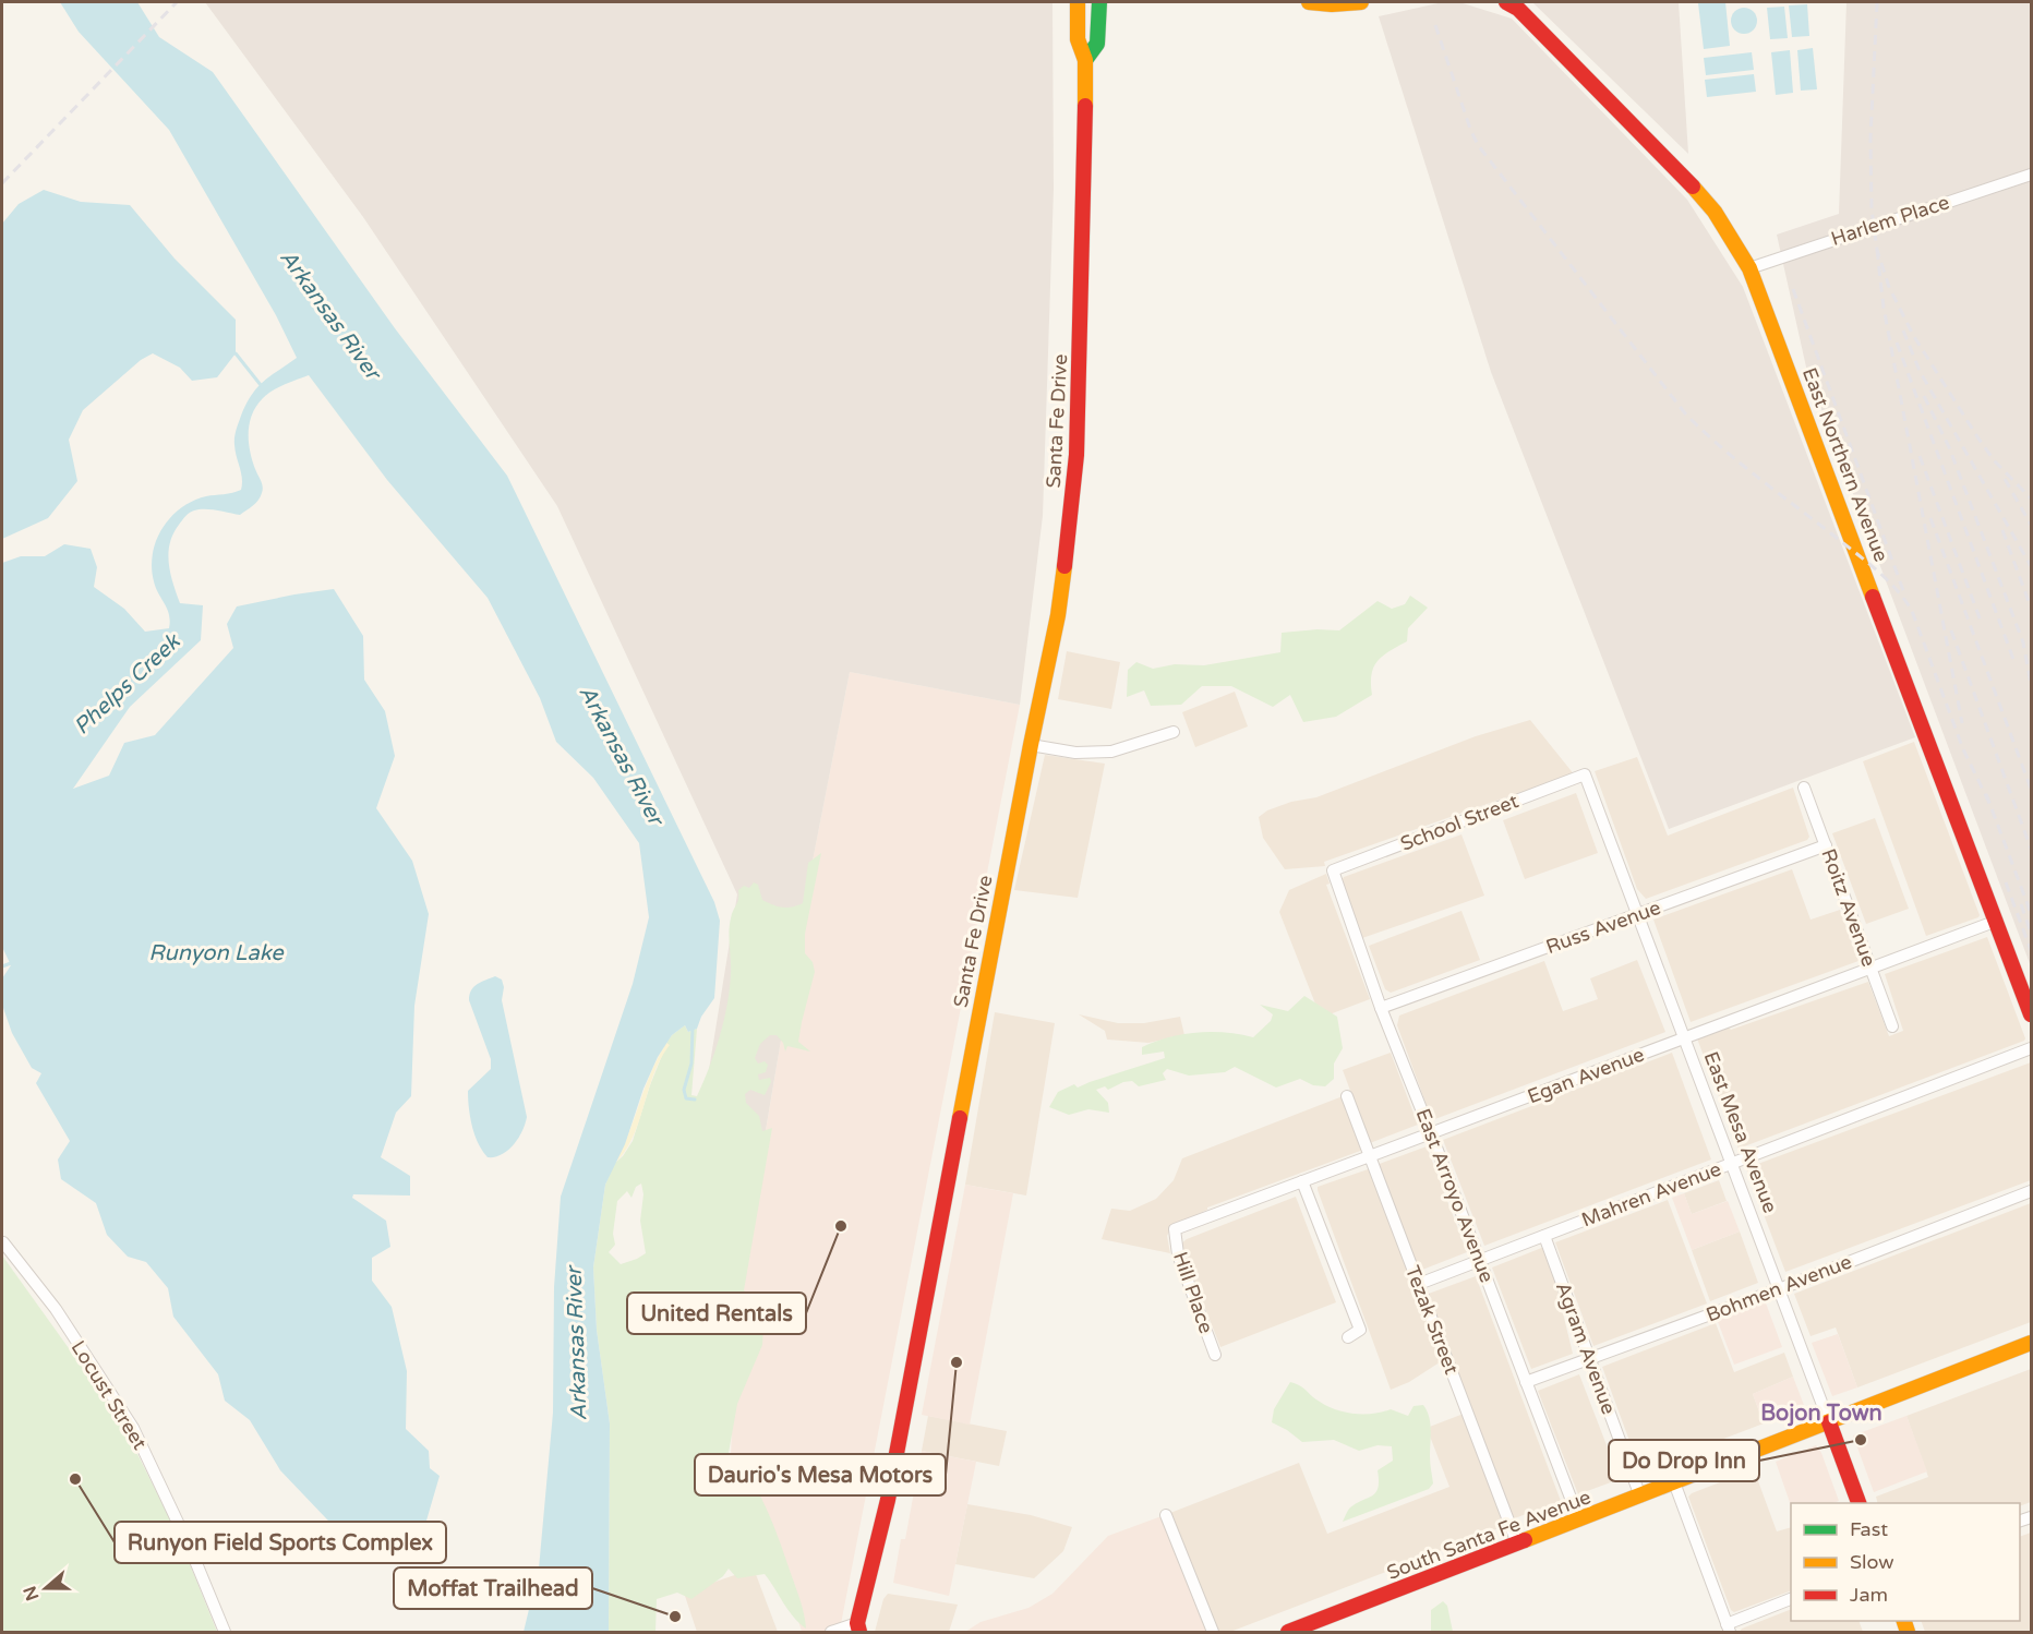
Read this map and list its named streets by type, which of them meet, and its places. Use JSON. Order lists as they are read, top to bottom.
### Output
{
  "streets": {
    "main road": [
      "Santa Fe Drive",
      "East Northern Avenue",
      "East Mesa Avenue",
      "South Santa Fe Avenue"
    ],
    "street": [
      "Harlem Place",
      "School Street",
      "Roitz Avenue",
      "Russ Avenue",
      "Egan Avenue",
      "Mahren Avenue",
      "East Arroyo Avenue",
      "Bohmen Avenue",
      "Hill Place",
      "Tezak Street",
      "Agram Avenue",
      "Locust Street"
    ]
  },
  "crossings": [
    ["Harlem Place", "East Northern Avenue"],
    ["East Northern Avenue", "Egan Avenue"],
    ["School Street", "East Mesa Avenue"],
    ["School Street", "East Arroyo Avenue"],
    ["Roitz Avenue", "Russ Avenue"],
    ["Roitz Avenue", "Egan Avenue"],
    ["Russ Avenue", "East Mesa Avenue"],
    ["Russ Avenue", "East Arroyo Avenue"],
    ["Egan Avenue", "East Mesa Avenue"],
    ["Egan Avenue", "East Arroyo Avenue"],
    ["Egan Avenue", "Hill Place"],
    ["Egan Avenue", "Tezak Street"],
    ["East Mesa Avenue", "Mahren Avenue"],
    ["East Mesa Avenue", "Bohmen Avenue"],
    ["East Mesa Avenue", "South Santa Fe Avenue"],
    ["Mahren Avenue", "East Arroyo Avenue"],
    ["Mahren Avenue", "Tezak Street"],
    ["Mahren Avenue", "Agram Avenue"],
    ["East Arroyo Avenue", "Bohmen Avenue"],
    ["East Arroyo Avenue", "South Santa Fe Avenue"],
    ["Bohmen Avenue", "Agram Avenue"],
    ["Tezak Street", "South Santa Fe Avenue"],
    ["Agram Avenue", "South Santa Fe Avenue"]
  ],
  "districts": ["Bojon Town"],
  "water": ["Arkansas River", "Phelps Creek", "Runyon Lake"],
  "places": [
    "United Rentals",
    "Daurio's Mesa Motors",
    "Do Drop Inn",
    "Runyon Field Sports Complex",
    "Moffat Trailhead"
  ],
  "legend": ["Fast", "Slow", "Jam"],
  "north": "left"
}
